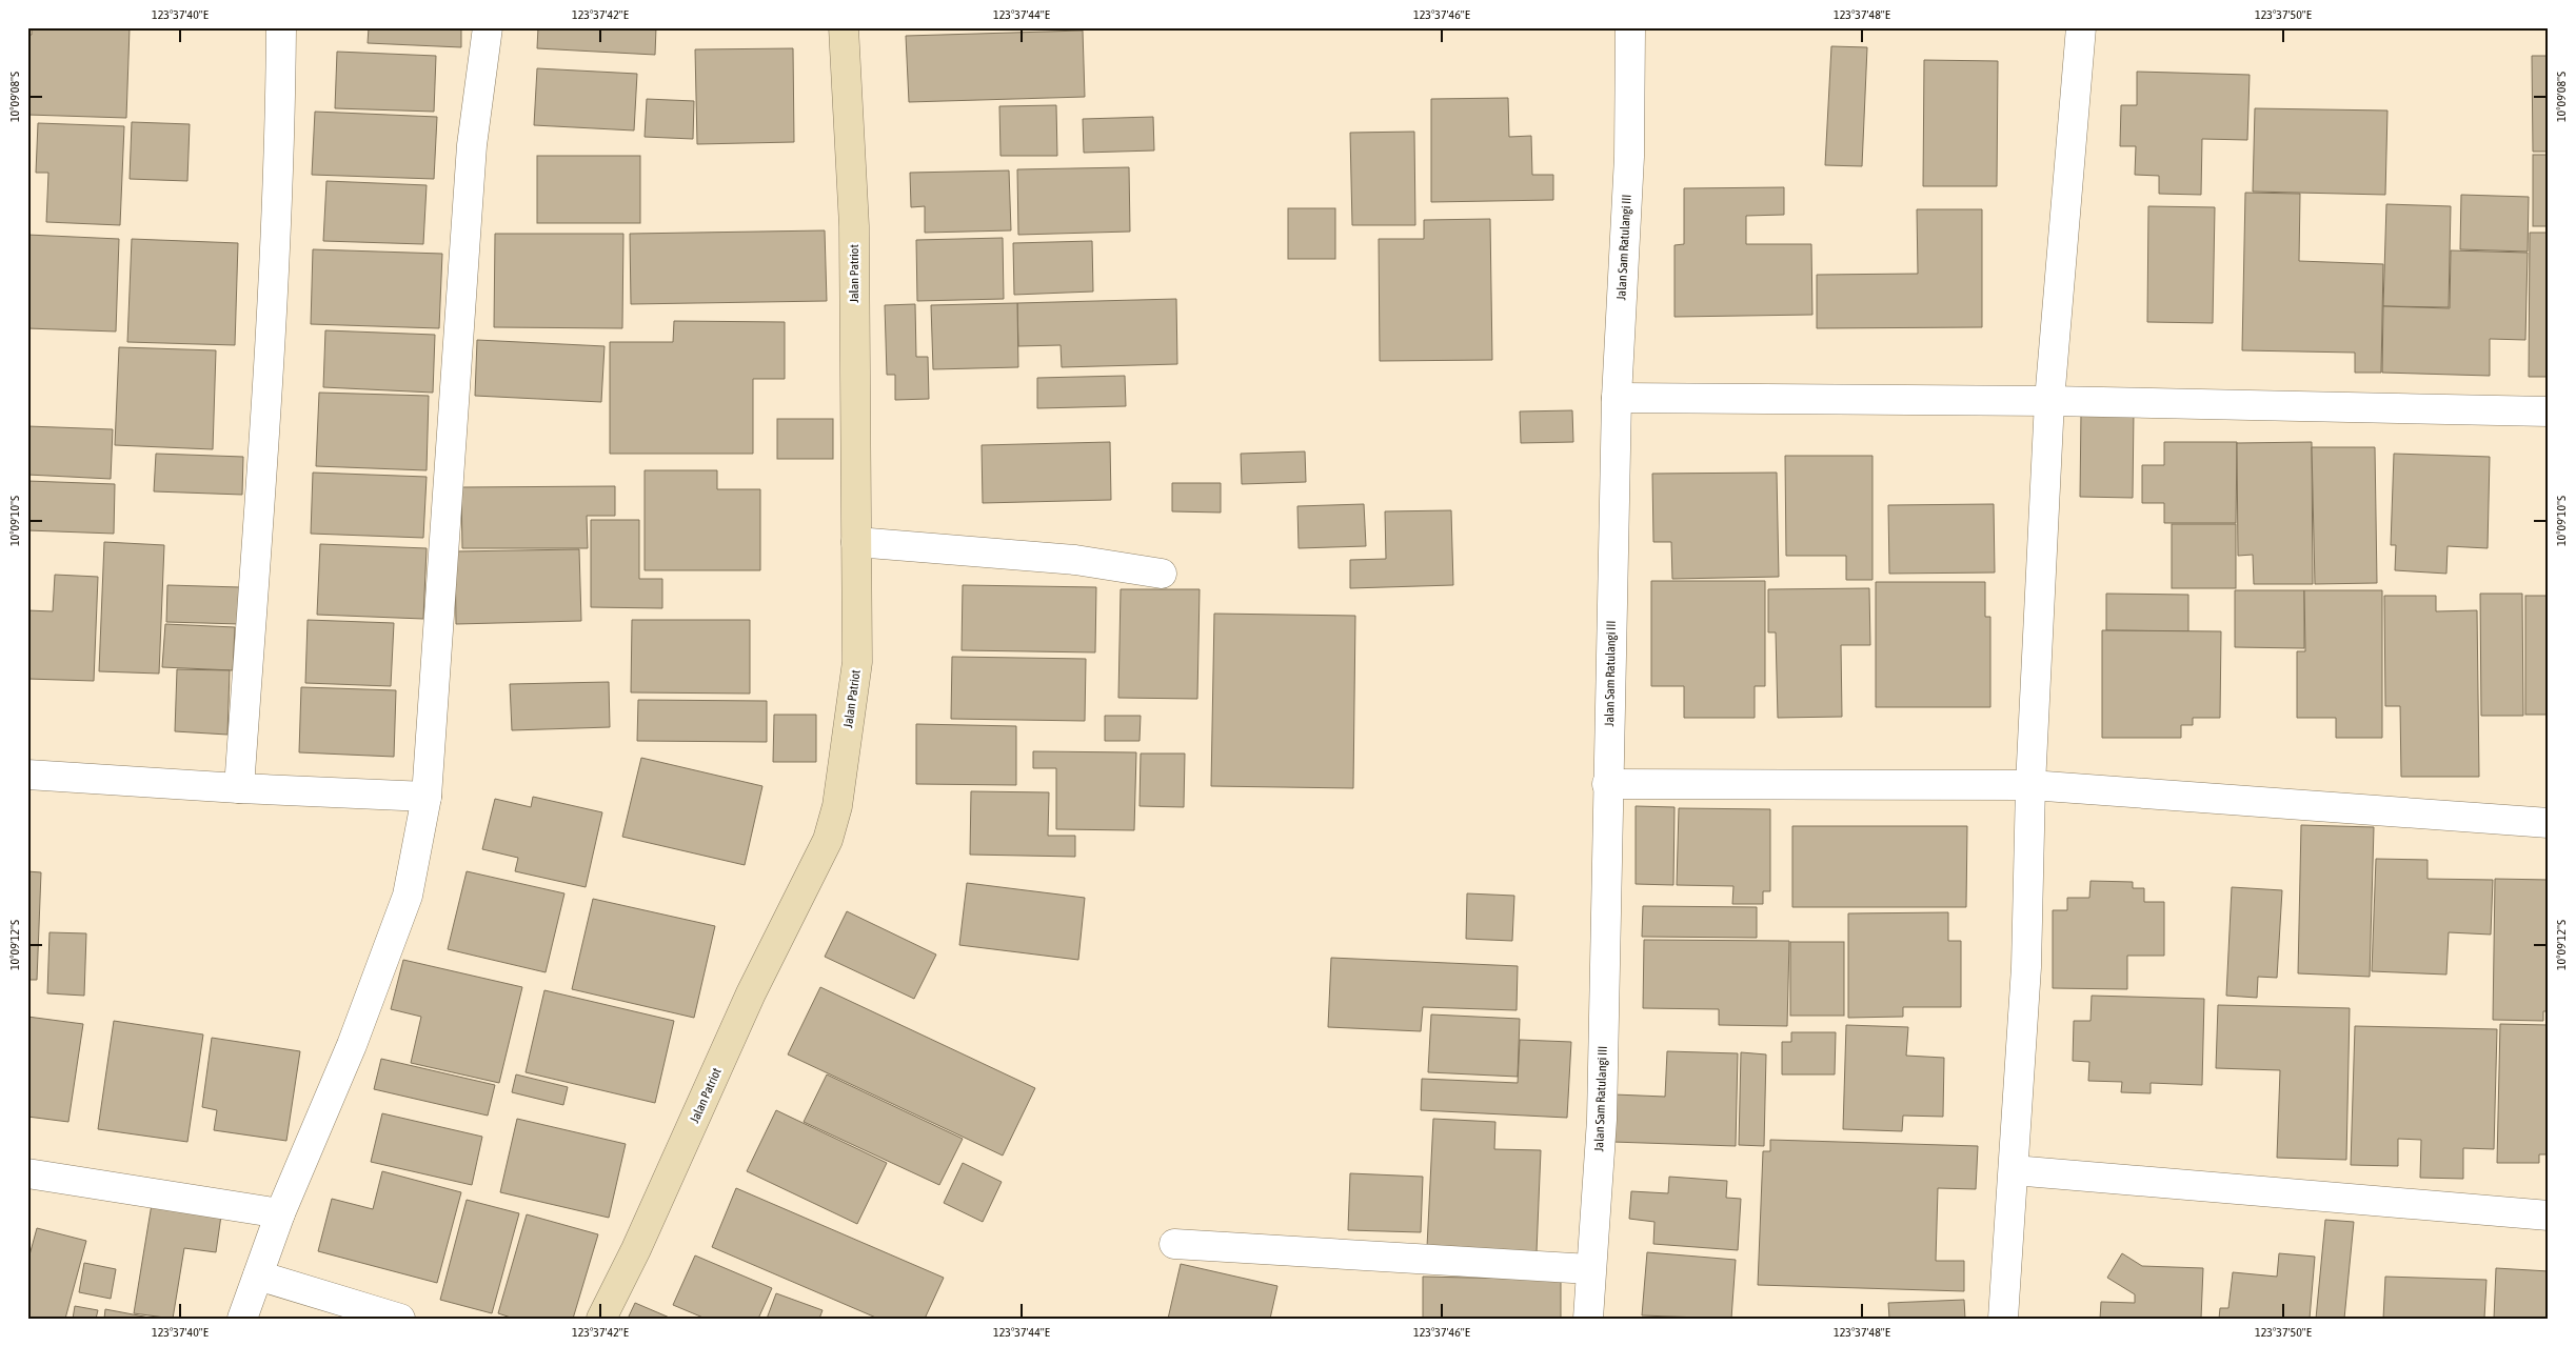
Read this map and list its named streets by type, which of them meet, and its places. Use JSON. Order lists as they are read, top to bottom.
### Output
{
  "streets": {
    "street": ["Jalan Sam Ratulangi III", "Jalan Patriot"]
  },
  "coordinates": [
    "123°37'40\"E",
    "123°37'42\"E",
    "123°37'44\"E",
    "123°37'46\"E",
    "123°37'48\"E",
    "123°37'50\"E",
    "10°09'08\"S",
    "10°09'10\"S",
    "10°09'12\"S"
  ]
}
